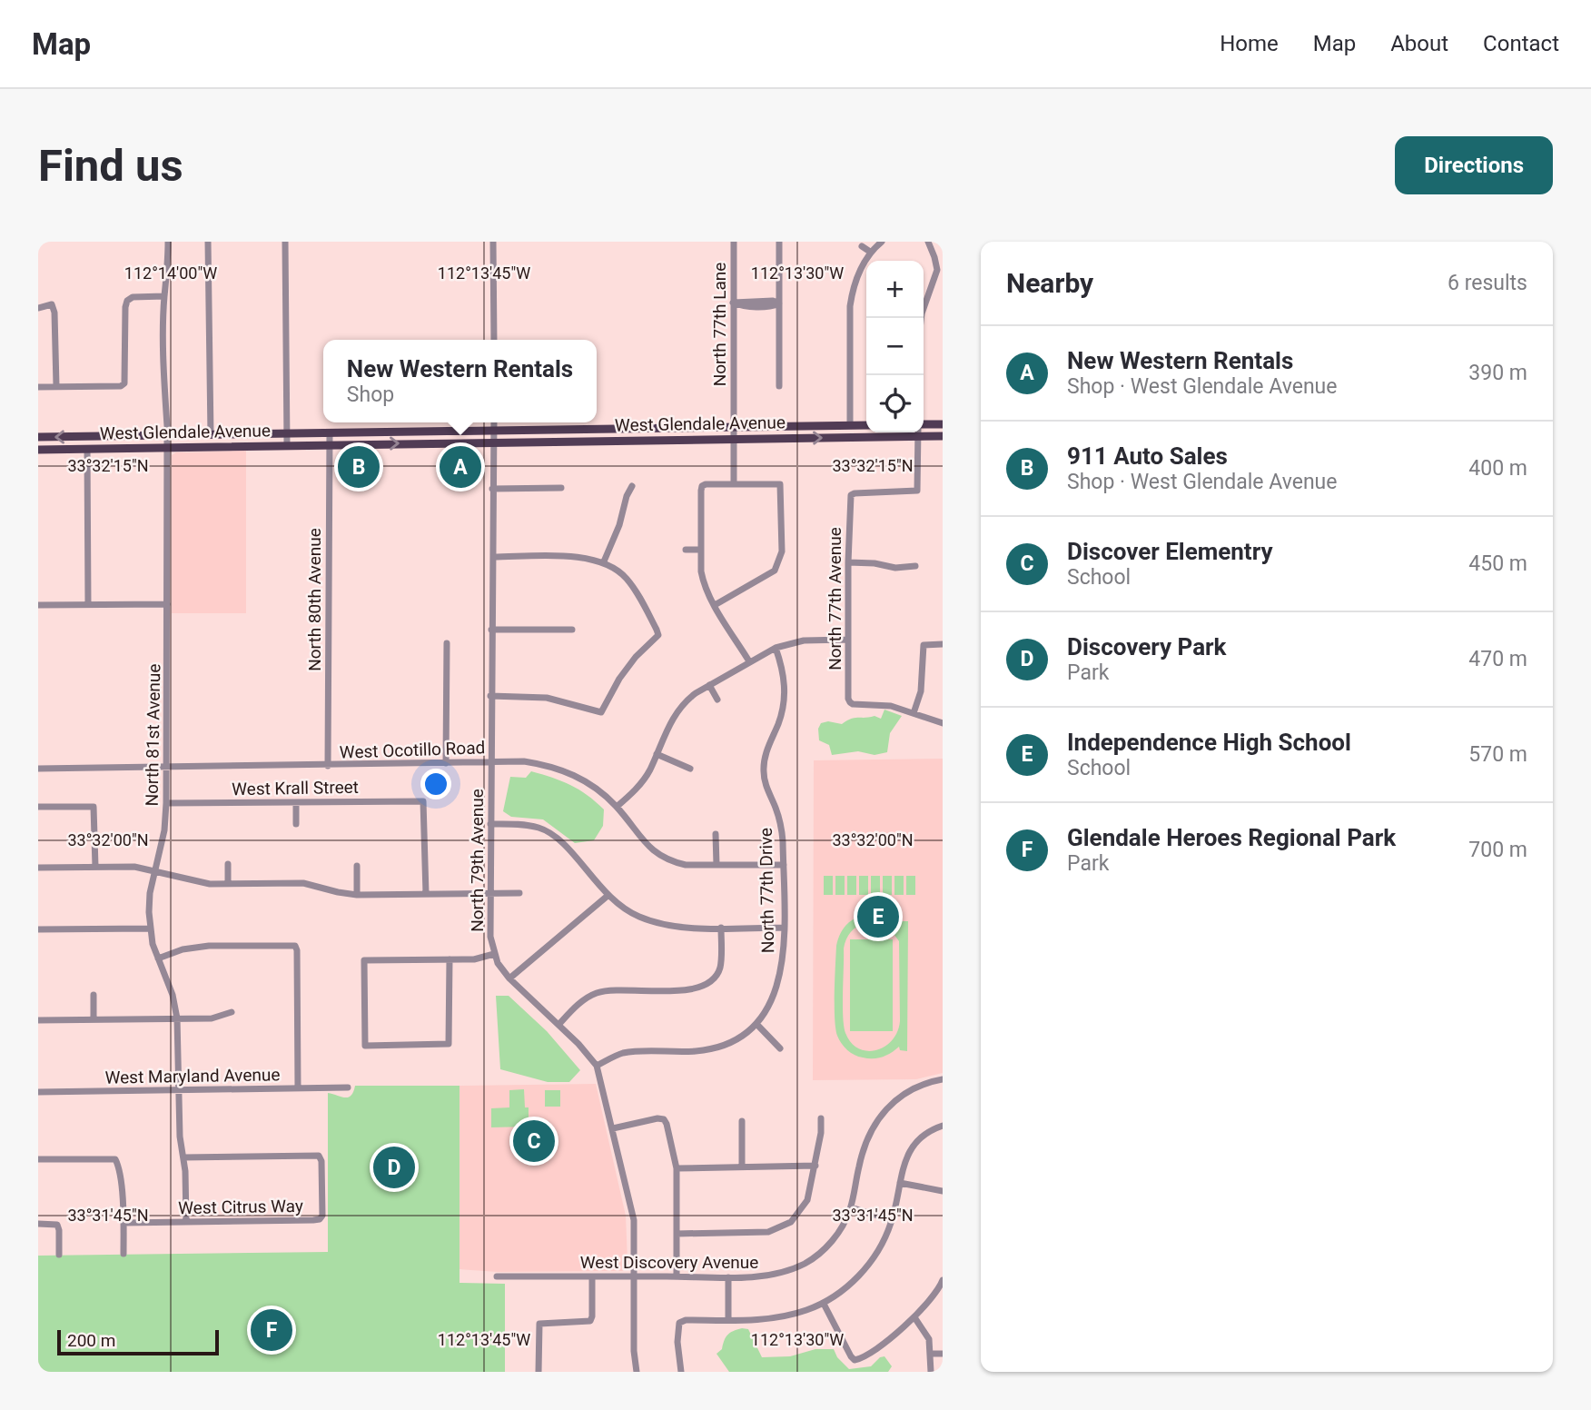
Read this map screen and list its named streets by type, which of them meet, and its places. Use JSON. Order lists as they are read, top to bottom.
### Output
{
  "streets": {
    "main road": ["West Glendale Avenue"],
    "street": [
      "North 77th Lane",
      "North 77th Avenue",
      "North 80th Avenue",
      "North 81st Avenue",
      "West Ocotillo Road",
      "West Krall Street",
      "North 79th Avenue",
      "North 77th Drive",
      "West Maryland Avenue",
      "West Citrus Way",
      "West Discovery Avenue"
    ]
  },
  "crossings": [
    ["North 77th Lane", "West Glendale Avenue"],
    ["West Glendale Avenue", "North 80th Avenue"],
    ["West Glendale Avenue", "North 81st Avenue"],
    ["West Glendale Avenue", "North 79th Avenue"],
    ["North 80th Avenue", "West Ocotillo Road"],
    ["North 81st Avenue", "West Ocotillo Road"],
    ["North 81st Avenue", "West Krall Street"],
    ["North 81st Avenue", "West Maryland Avenue"],
    ["North 81st Avenue", "West Citrus Way"],
    ["West Ocotillo Road", "North 79th Avenue"],
    ["West Ocotillo Road", "North 77th Drive"],
    ["North 79th Avenue", "West Discovery Avenue"]
  ],
  "scale_bar": "200 m",
  "page": {
    "header": "Map",
    "nav": [
      "Home",
      "Map",
      "About",
      "Contact"
    ],
    "buttons": "Directions",
    "title": "Find us",
    "heading": ["Nearby", "6 results"],
    "map_buttons": ["+", "−"],
    "list": [
      {
        "mark": "A",
        "name": "New Western Rentals",
        "note": "Shop · West Glendale Avenue",
        "value": "390 m"
      },
      {
        "mark": "B",
        "name": "911 Auto Sales",
        "note": "Shop · West Glendale Avenue",
        "value": "400 m"
      },
      {
        "mark": "C",
        "name": "Discover Elementry",
        "note": "School",
        "value": "450 m"
      },
      {
        "mark": "D",
        "name": "Discovery Park",
        "note": "Park",
        "value": "470 m"
      },
      {
        "mark": "E",
        "name": "Independence High School",
        "note": "School",
        "value": "570 m"
      },
      {
        "mark": "F",
        "name": "Glendale Heroes Regional Park",
        "note": "Park",
        "value": "700 m"
      }
    ],
    "popup": ["New Western Rentals", "Shop"],
    "pins": [
      "A",
      "B",
      "E",
      "C",
      "D",
      "F"
    ],
    "scale": "200 m"
  },
  "coordinates": [
    "112°14'00\"W",
    "112°13'45\"W",
    "112°13'30\"W",
    "33°32'15\"N",
    "33°32'00\"N",
    "33°31'45\"N"
  ]
}
